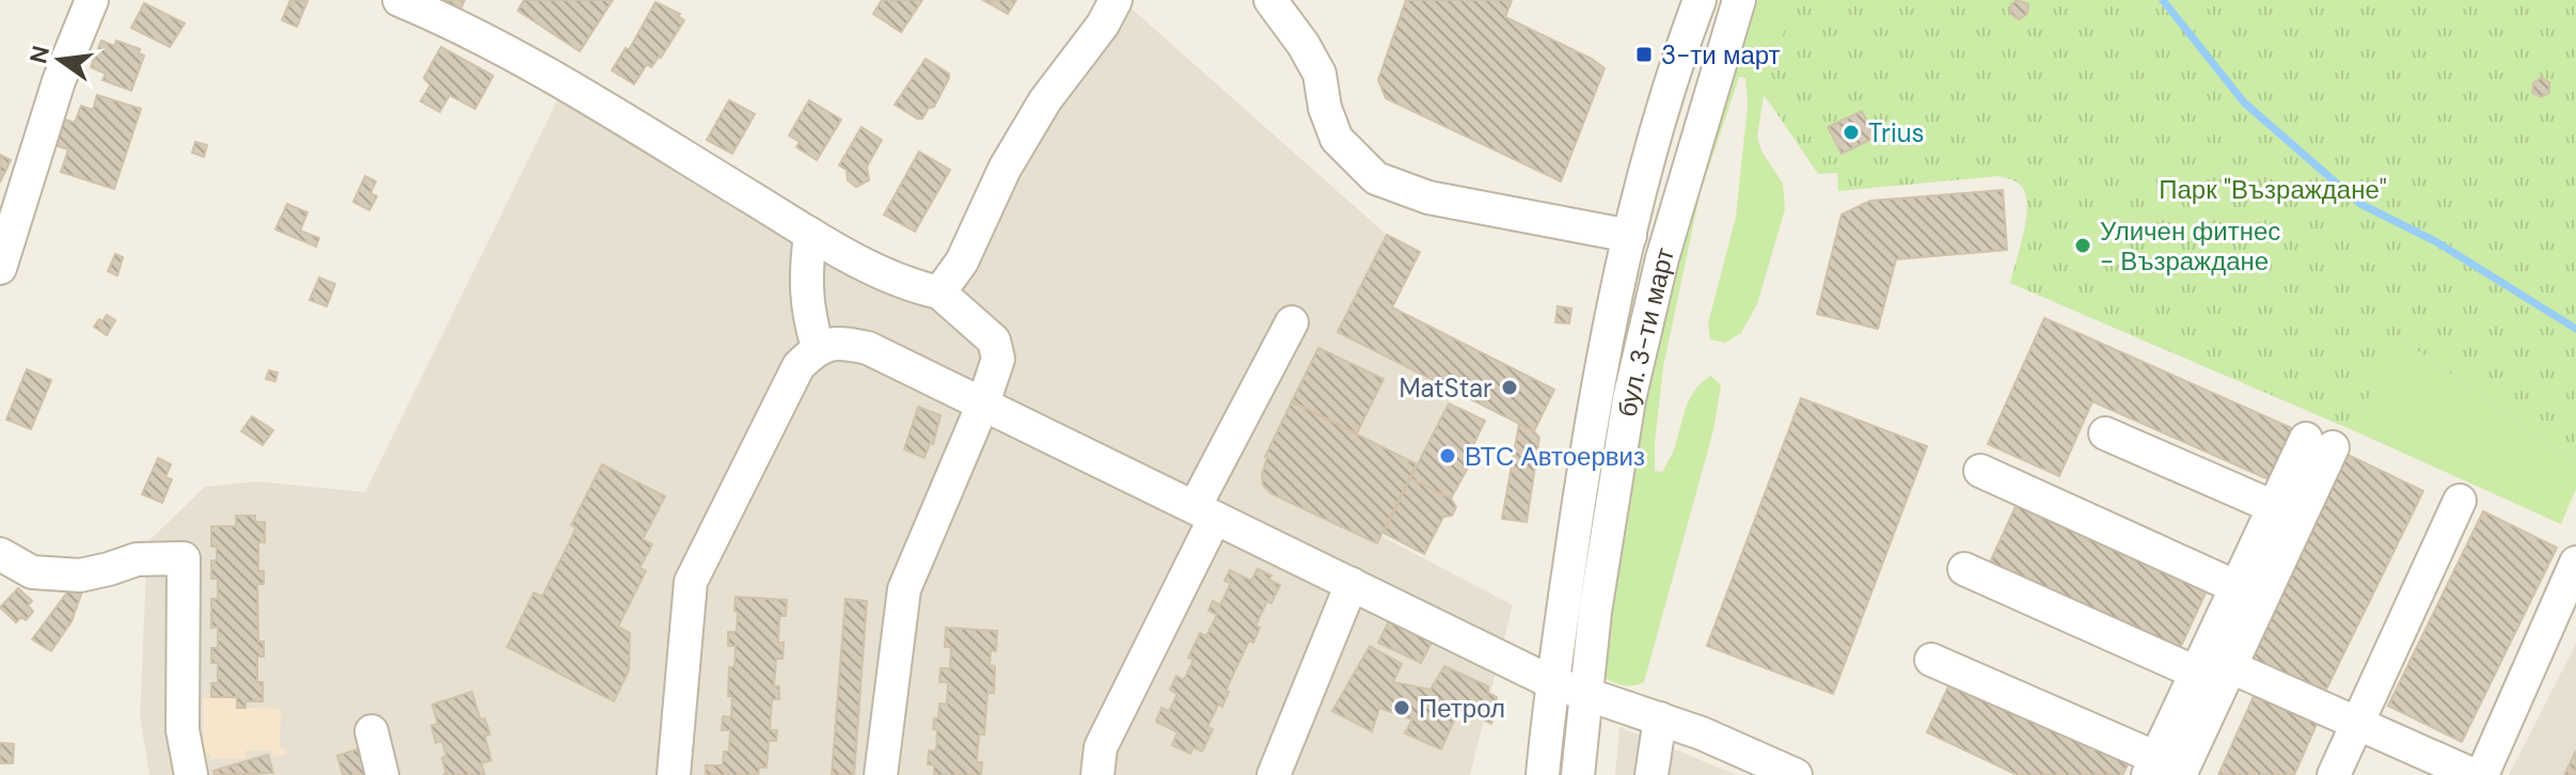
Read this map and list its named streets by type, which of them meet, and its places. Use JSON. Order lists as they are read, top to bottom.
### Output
{
  "streets": {
    "street": ["бул. 3-ти март"]
  },
  "parks": ["Парк \"Възраждане\""],
  "places": {
    "transit": ["3-ти март"],
    "other": [
      "Trius",
      "Уличен фитнес - Възраждане",
      "MatStar",
      "ВТС Автоервиз",
      "Петрол"
    ]
  },
  "north": "left"
}
